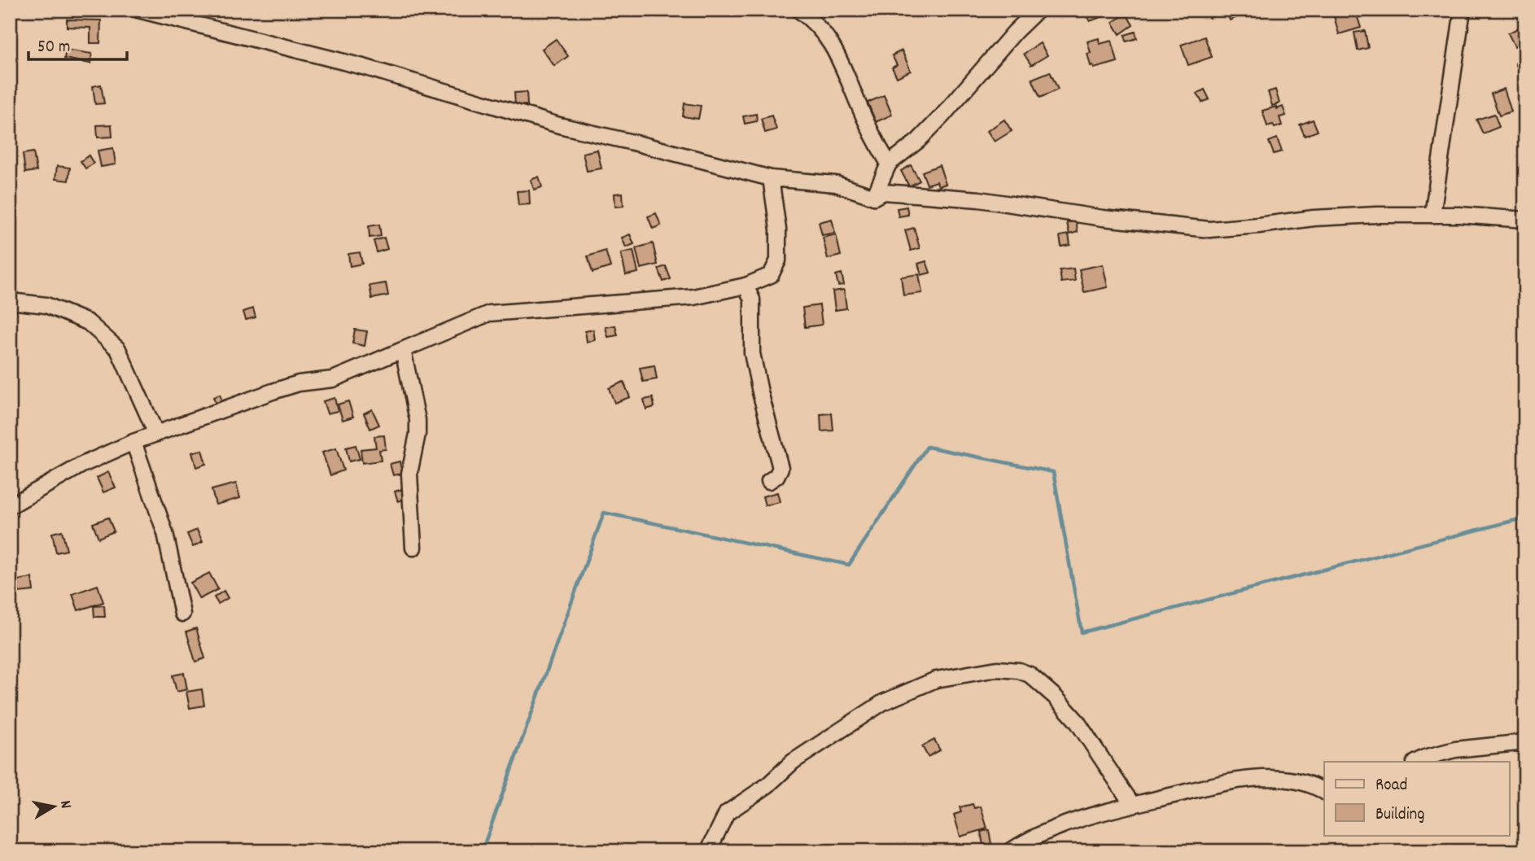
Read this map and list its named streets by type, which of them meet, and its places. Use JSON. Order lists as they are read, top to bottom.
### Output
{
  "legend": ["Road", "Building"],
  "scale_bar": "50 m",
  "north": "right"
}
